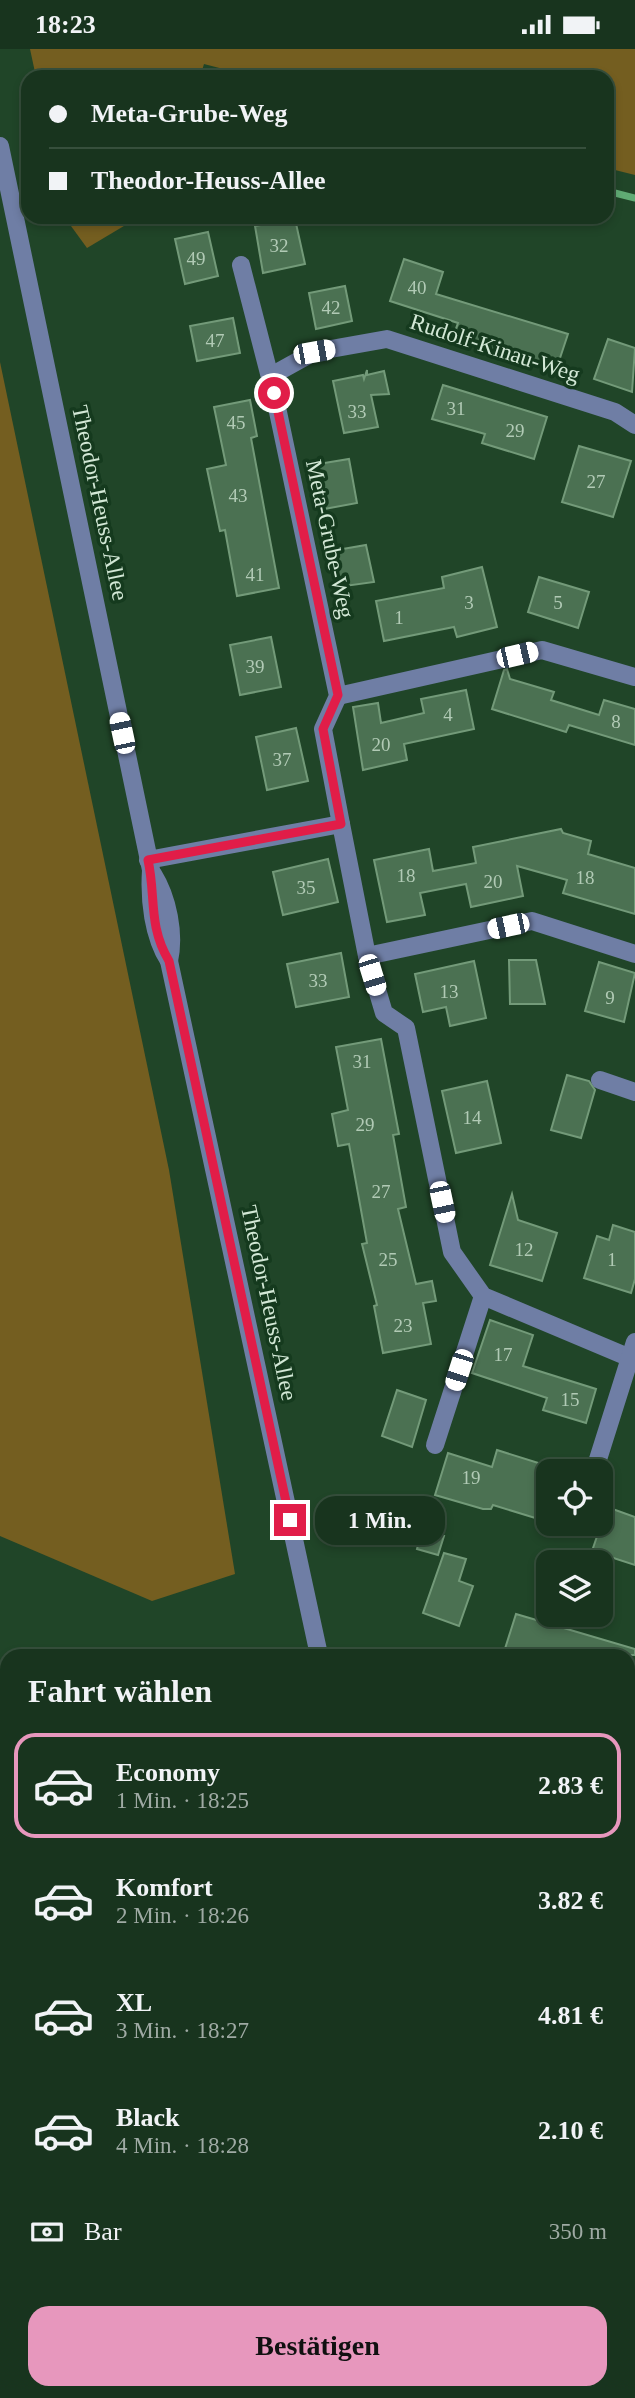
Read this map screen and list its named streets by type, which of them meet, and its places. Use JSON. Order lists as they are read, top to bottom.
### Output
{
  "streets": {
    "street": ["Rudolf-Kinau-Weg", "Theodor-Heuss-Allee", "Meta-Grube-Weg"]
  },
  "crossings": [
    ["Rudolf-Kinau-Weg", "Meta-Grube-Weg"]
  ],
  "house_numbers": [
    "32",
    "49",
    "40",
    "42",
    "47",
    "31",
    "33",
    "45",
    "29",
    "27",
    "43",
    "41",
    "3",
    "5",
    "1",
    "39",
    "4",
    "8",
    "20",
    "37",
    "18",
    "18",
    "20",
    "35",
    "33",
    "13",
    "9",
    "31",
    "14",
    "29",
    "27",
    "12",
    "25",
    "1",
    "23",
    "17",
    "15",
    "19"
  ],
  "page": {
    "status": "18:23",
    "banner": ["Meta-Grube-Weg", "Theodor-Heuss-Allee"],
    "bubble": "1 Min.",
    "heading": "Fahrt wählen",
    "list": [
      {
        "name": "Economy",
        "note": "1 Min. · 18:25",
        "value": "2.83 €"
      },
      {
        "name": "Komfort",
        "note": "2 Min. · 18:26",
        "value": "3.82 €"
      },
      {
        "name": "XL",
        "note": "3 Min. · 18:27",
        "value": "4.81 €"
      },
      {
        "name": "Black",
        "note": "4 Min. · 18:28",
        "value": "2.10 €"
      }
    ],
    "pay": ["Bar", "350 m"],
    "buttons": "Bestätigen"
  }
}
